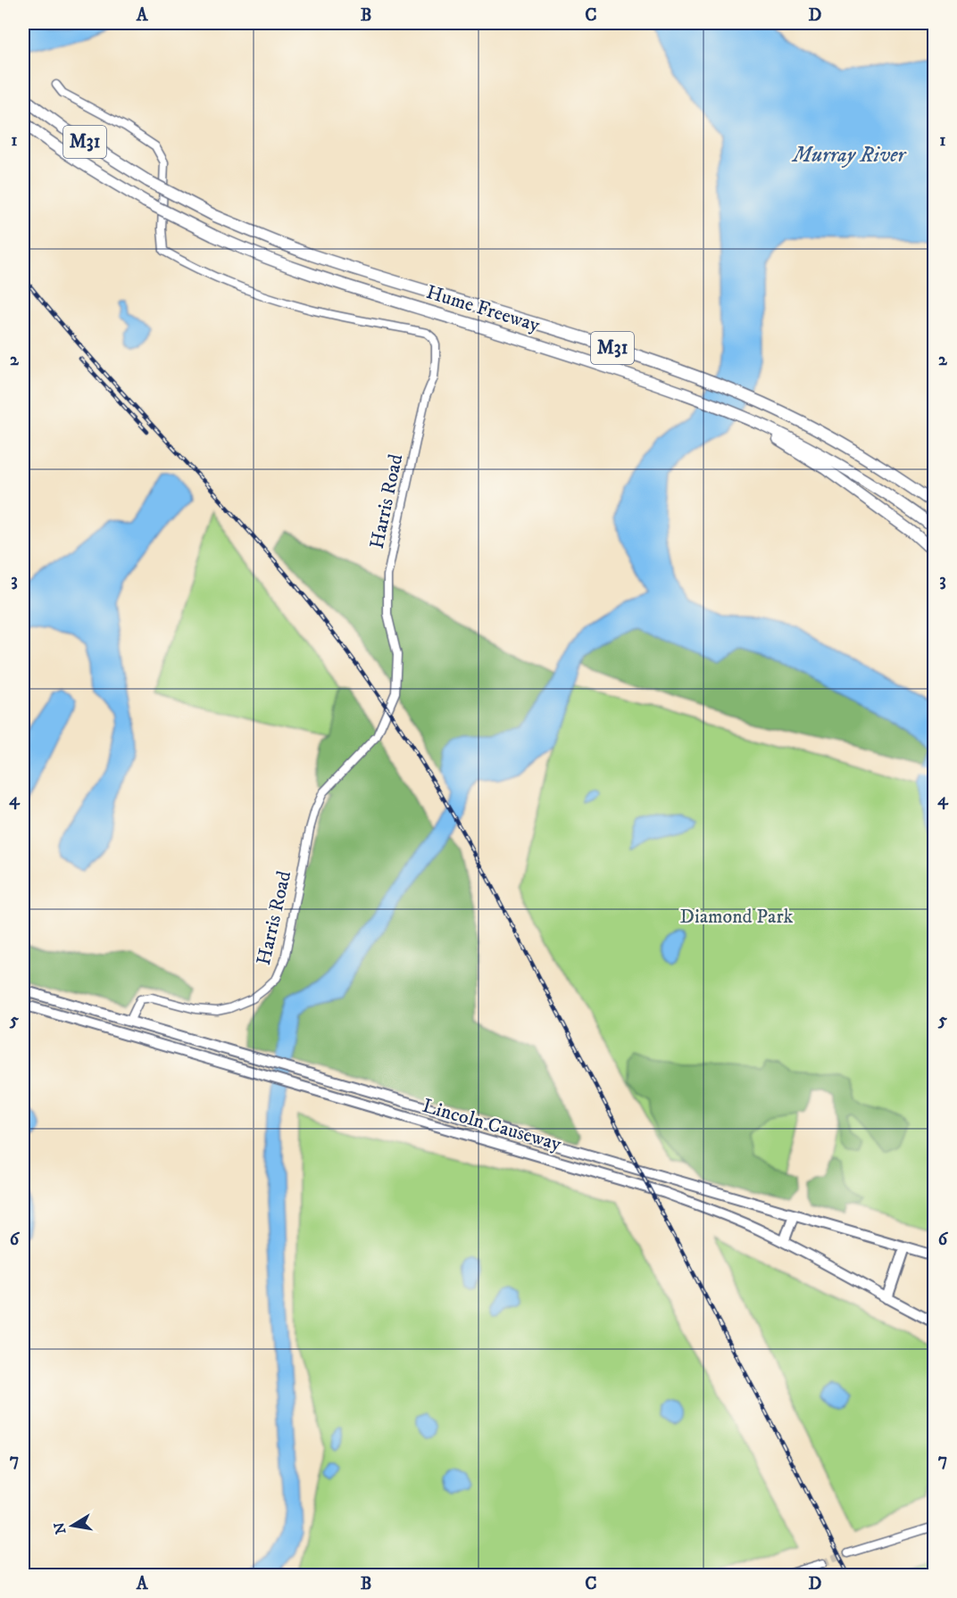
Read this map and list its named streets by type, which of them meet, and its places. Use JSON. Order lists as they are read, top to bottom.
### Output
{
  "streets": {
    "highway": ["M31", "Hume Freeway"],
    "main road": ["Lincoln Causeway"],
    "street": ["Harris Road"]
  },
  "crossings": [
    ["Harris Road", "Lincoln Causeway"]
  ],
  "water": ["Murray River"],
  "parks": ["Diamond Park"],
  "north": "left",
  "grid": {
    "columns": [
      "A",
      "B",
      "C",
      "D"
    ],
    "rows": [
      "1",
      "2",
      "3",
      "4",
      "5",
      "6",
      "7"
    ]
  }
}
